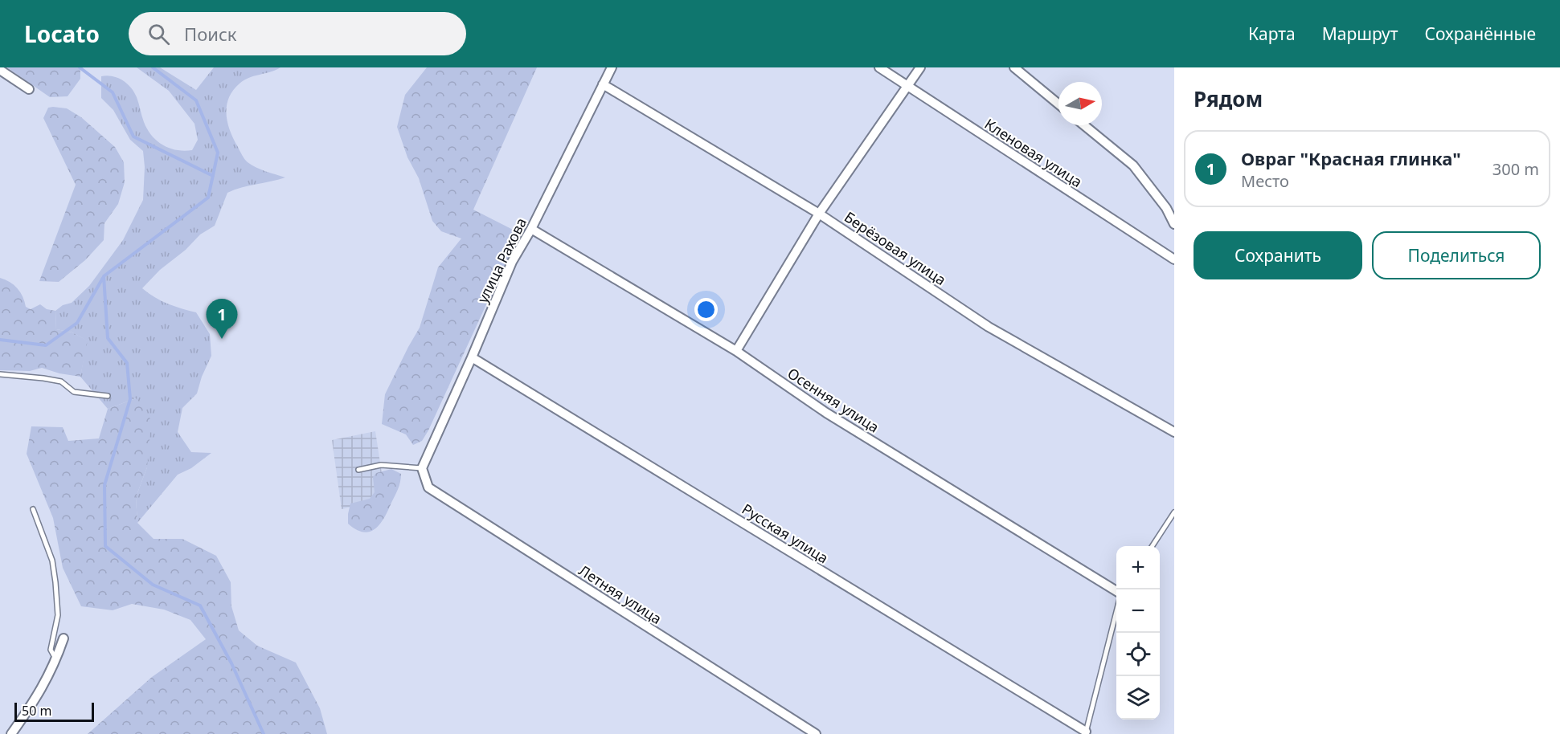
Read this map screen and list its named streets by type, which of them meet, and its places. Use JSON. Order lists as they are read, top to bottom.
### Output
{
  "streets": {
    "street": [
      "Кленовая улица",
      "Берёзовая улица",
      "улица Рахова",
      "Осенняя улица",
      "Русская улица",
      "Летняя улица"
    ]
  },
  "crossings": [
    ["Берёзовая улица", "улица Рахова"],
    ["улица Рахова", "Осенняя улица"],
    ["улица Рахова", "Русская улица"],
    ["улица Рахова", "Летняя улица"]
  ],
  "scale_bar": "50 m",
  "north": "right",
  "page": {
    "header": "Locato",
    "search": "Поиск",
    "nav": ["Карта", "Маршрут", "Сохранённые"],
    "heading": "Рядом",
    "list": [
      {
        "mark": "1",
        "name": "Овраг \"Красная глинка\"",
        "note": "Место",
        "value": "300 m"
      }
    ],
    "buttons": ["Сохранить", "Поделиться"],
    "pins": "1",
    "map_buttons": ["+", "−"],
    "scale": "50 m"
  }
}
